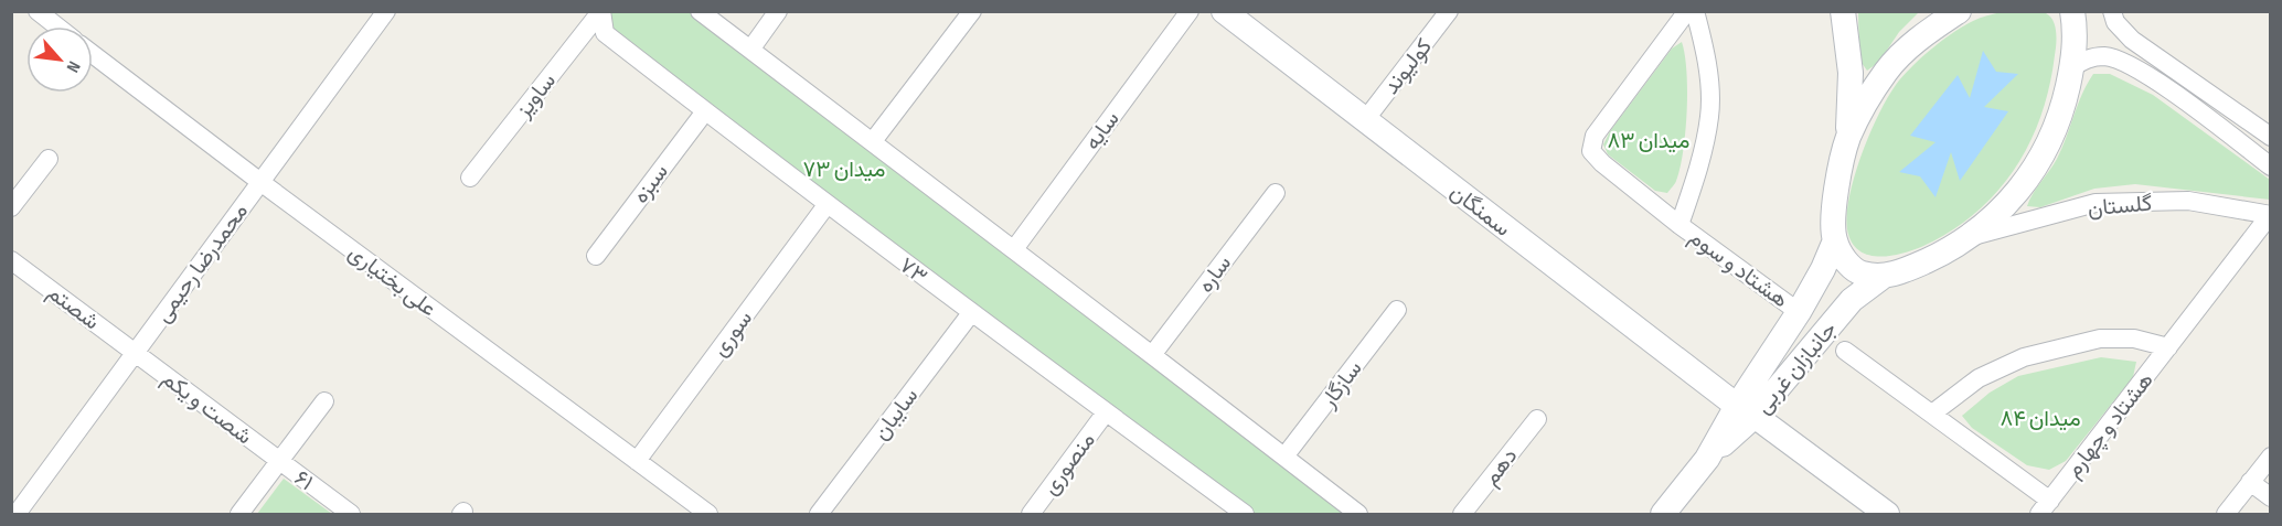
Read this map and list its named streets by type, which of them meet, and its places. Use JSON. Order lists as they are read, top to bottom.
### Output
{
  "streets": {
    "main road": ["سمنگان", "جانبازان غربی"],
    "street": [
      "کولیوند",
      "ساویز",
      "سایه",
      "سبزه",
      "گلستان",
      "محمدرضا رحیمی",
      "هشتاد و سوم",
      "۷۳",
      "ساره",
      "علی بختیاری",
      "شصتم",
      "سوری",
      "سازگار",
      "شصت و یکم",
      "سایبان",
      "هشتاد و چهارم",
      "منصوری",
      "دهم",
      "۶۱"
    ]
  },
  "crossings": [
    ["کولیوند", "سمنگان"],
    ["ساویز", "۷۳"],
    ["سبزه", "۷۳"],
    ["گلستان", "جانبازان غربی"],
    ["گلستان", "هشتاد و چهارم"],
    ["سمنگان", "جانبازان غربی"],
    ["محمدرضا رحیمی", "علی بختیاری"],
    ["محمدرضا رحیمی", "شصتم"],
    ["محمدرضا رحیمی", "شصت و یکم"],
    ["هشتاد و سوم", "جانبازان غربی"],
    ["۷۳", "سوری"],
    ["۷۳", "سایبان"],
    ["۷۳", "منصوری"],
    ["علی بختیاری", "سوری"],
    ["شصتم", "شصت و یکم"],
    ["شصت و یکم", "۶۱"]
  ],
  "parks": ["میدان ۸۳", "میدان ۷۳", "میدان ۸۴"],
  "north": "bottom right"
}
